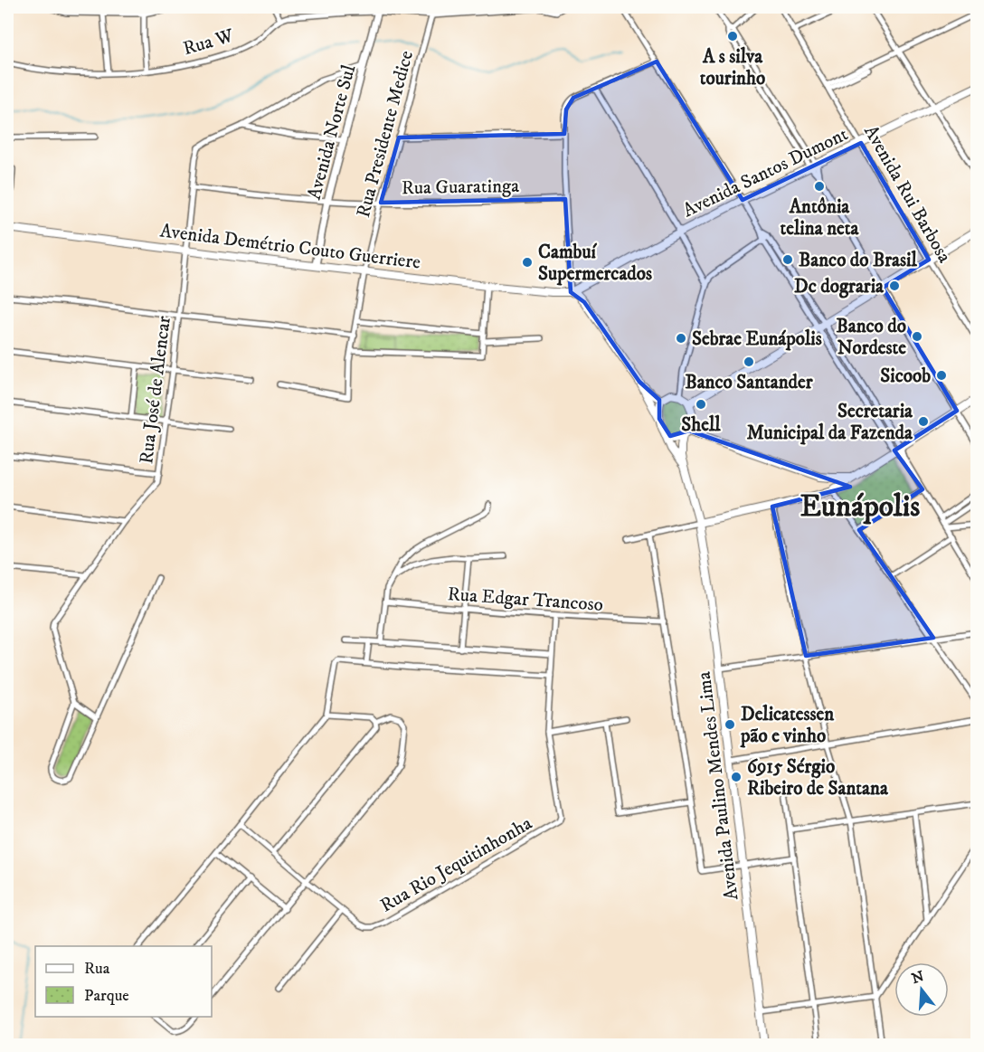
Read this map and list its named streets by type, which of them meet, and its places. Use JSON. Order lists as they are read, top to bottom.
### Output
{
  "streets": {
    "main road": ["Avenida Santos Dumont", "Avenida Demétrio Couto Guerriere", "Avenida Paulino Mendes Lima"],
    "street": [
      "Rua W",
      "Avenida Norte Sul",
      "Rua Presidente Medice",
      "Rua Guaratinga",
      "Avenida Rui Barbosa",
      "Rua José de Alencar",
      "Rua Edgar Trancoso",
      "Rua Rio Jequitinhonha"
    ]
  },
  "crossings": [
    ["Avenida Norte Sul", "Rua Guaratinga"],
    ["Avenida Norte Sul", "Avenida Demétrio Couto Guerriere"],
    ["Rua Presidente Medice", "Rua Guaratinga"],
    ["Rua Presidente Medice", "Avenida Demétrio Couto Guerriere"],
    ["Avenida Santos Dumont", "Avenida Rui Barbosa"],
    ["Avenida Santos Dumont", "Avenida Demétrio Couto Guerriere"],
    ["Rua Guaratinga", "Rua José de Alencar"],
    ["Avenida Demétrio Couto Guerriere", "Rua José de Alencar"]
  ],
  "districts": ["Eunápolis"],
  "places": [
    "A s silva tourinho",
    "Antônia telina neta",
    "Banco do Brasil",
    "Cambuí Supermercados",
    "Dc dograria",
    "Banco do Nordeste",
    "Sebrae Eunápolis",
    "Banco Santander",
    "Sicoob",
    "Shell",
    "Secretaria Municipal da Fazenda",
    "Delicatessen pão e vinho",
    "6915 Sérgio Ribeiro de Santana"
  ],
  "legend": ["Rua", "Parque"],
  "north": "top"
}
